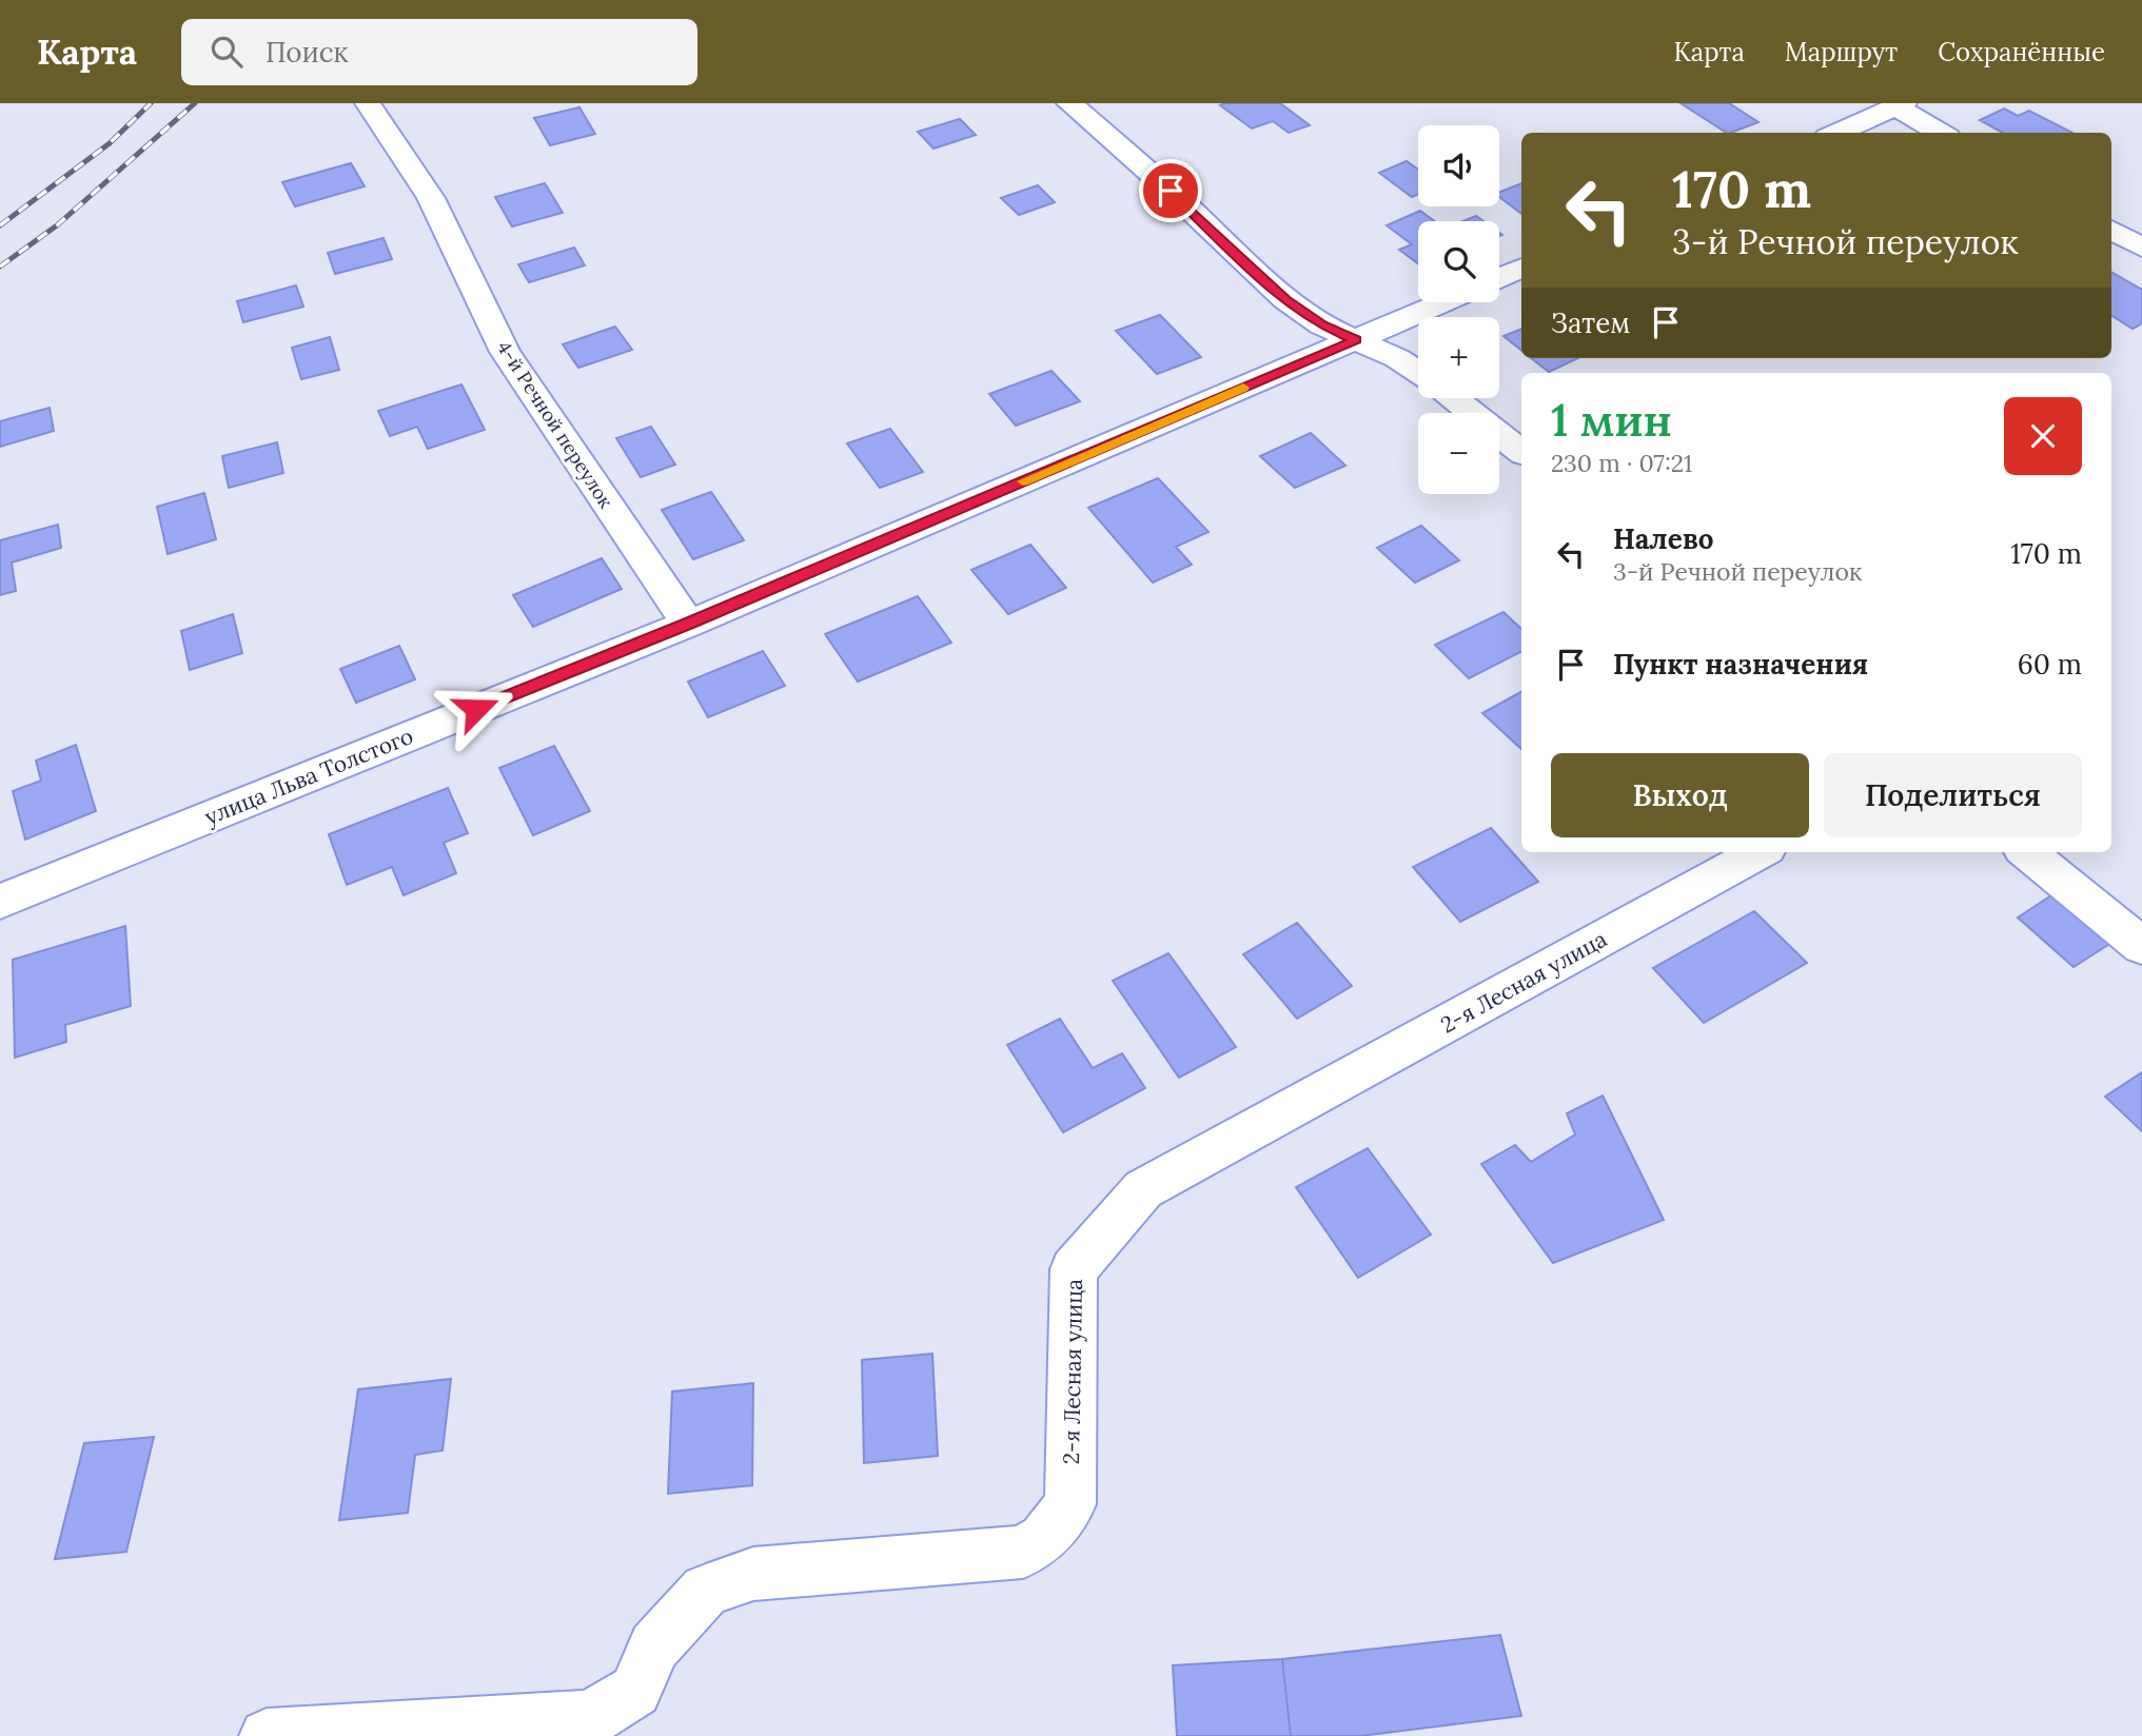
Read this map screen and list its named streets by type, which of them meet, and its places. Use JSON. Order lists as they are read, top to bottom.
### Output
{
  "streets": {
    "street": ["4-й Речной переулок", "улица Льва Толстого", "2-я Лесная улица"]
  },
  "crossings": [
    ["4-й Речной переулок", "улица Льва Толстого"]
  ],
  "page": {
    "header": "Карта",
    "search": "Поиск",
    "nav": ["Карта", "Маршрут", "Сохранённые"],
    "map_buttons": ["+", "−"],
    "turn": ["170 m", "3-й Речной переулок"],
    "then": "Затем",
    "heading": ["1 мин", "230 m · 07:21"],
    "list": [
      {
        "name": "Налево",
        "note": "3-й Речной переулок",
        "value": "170 m"
      },
      {
        "name": "Пункт назначения",
        "value": "60 m"
      }
    ],
    "buttons": ["Выход", "Поделиться"]
  }
}
